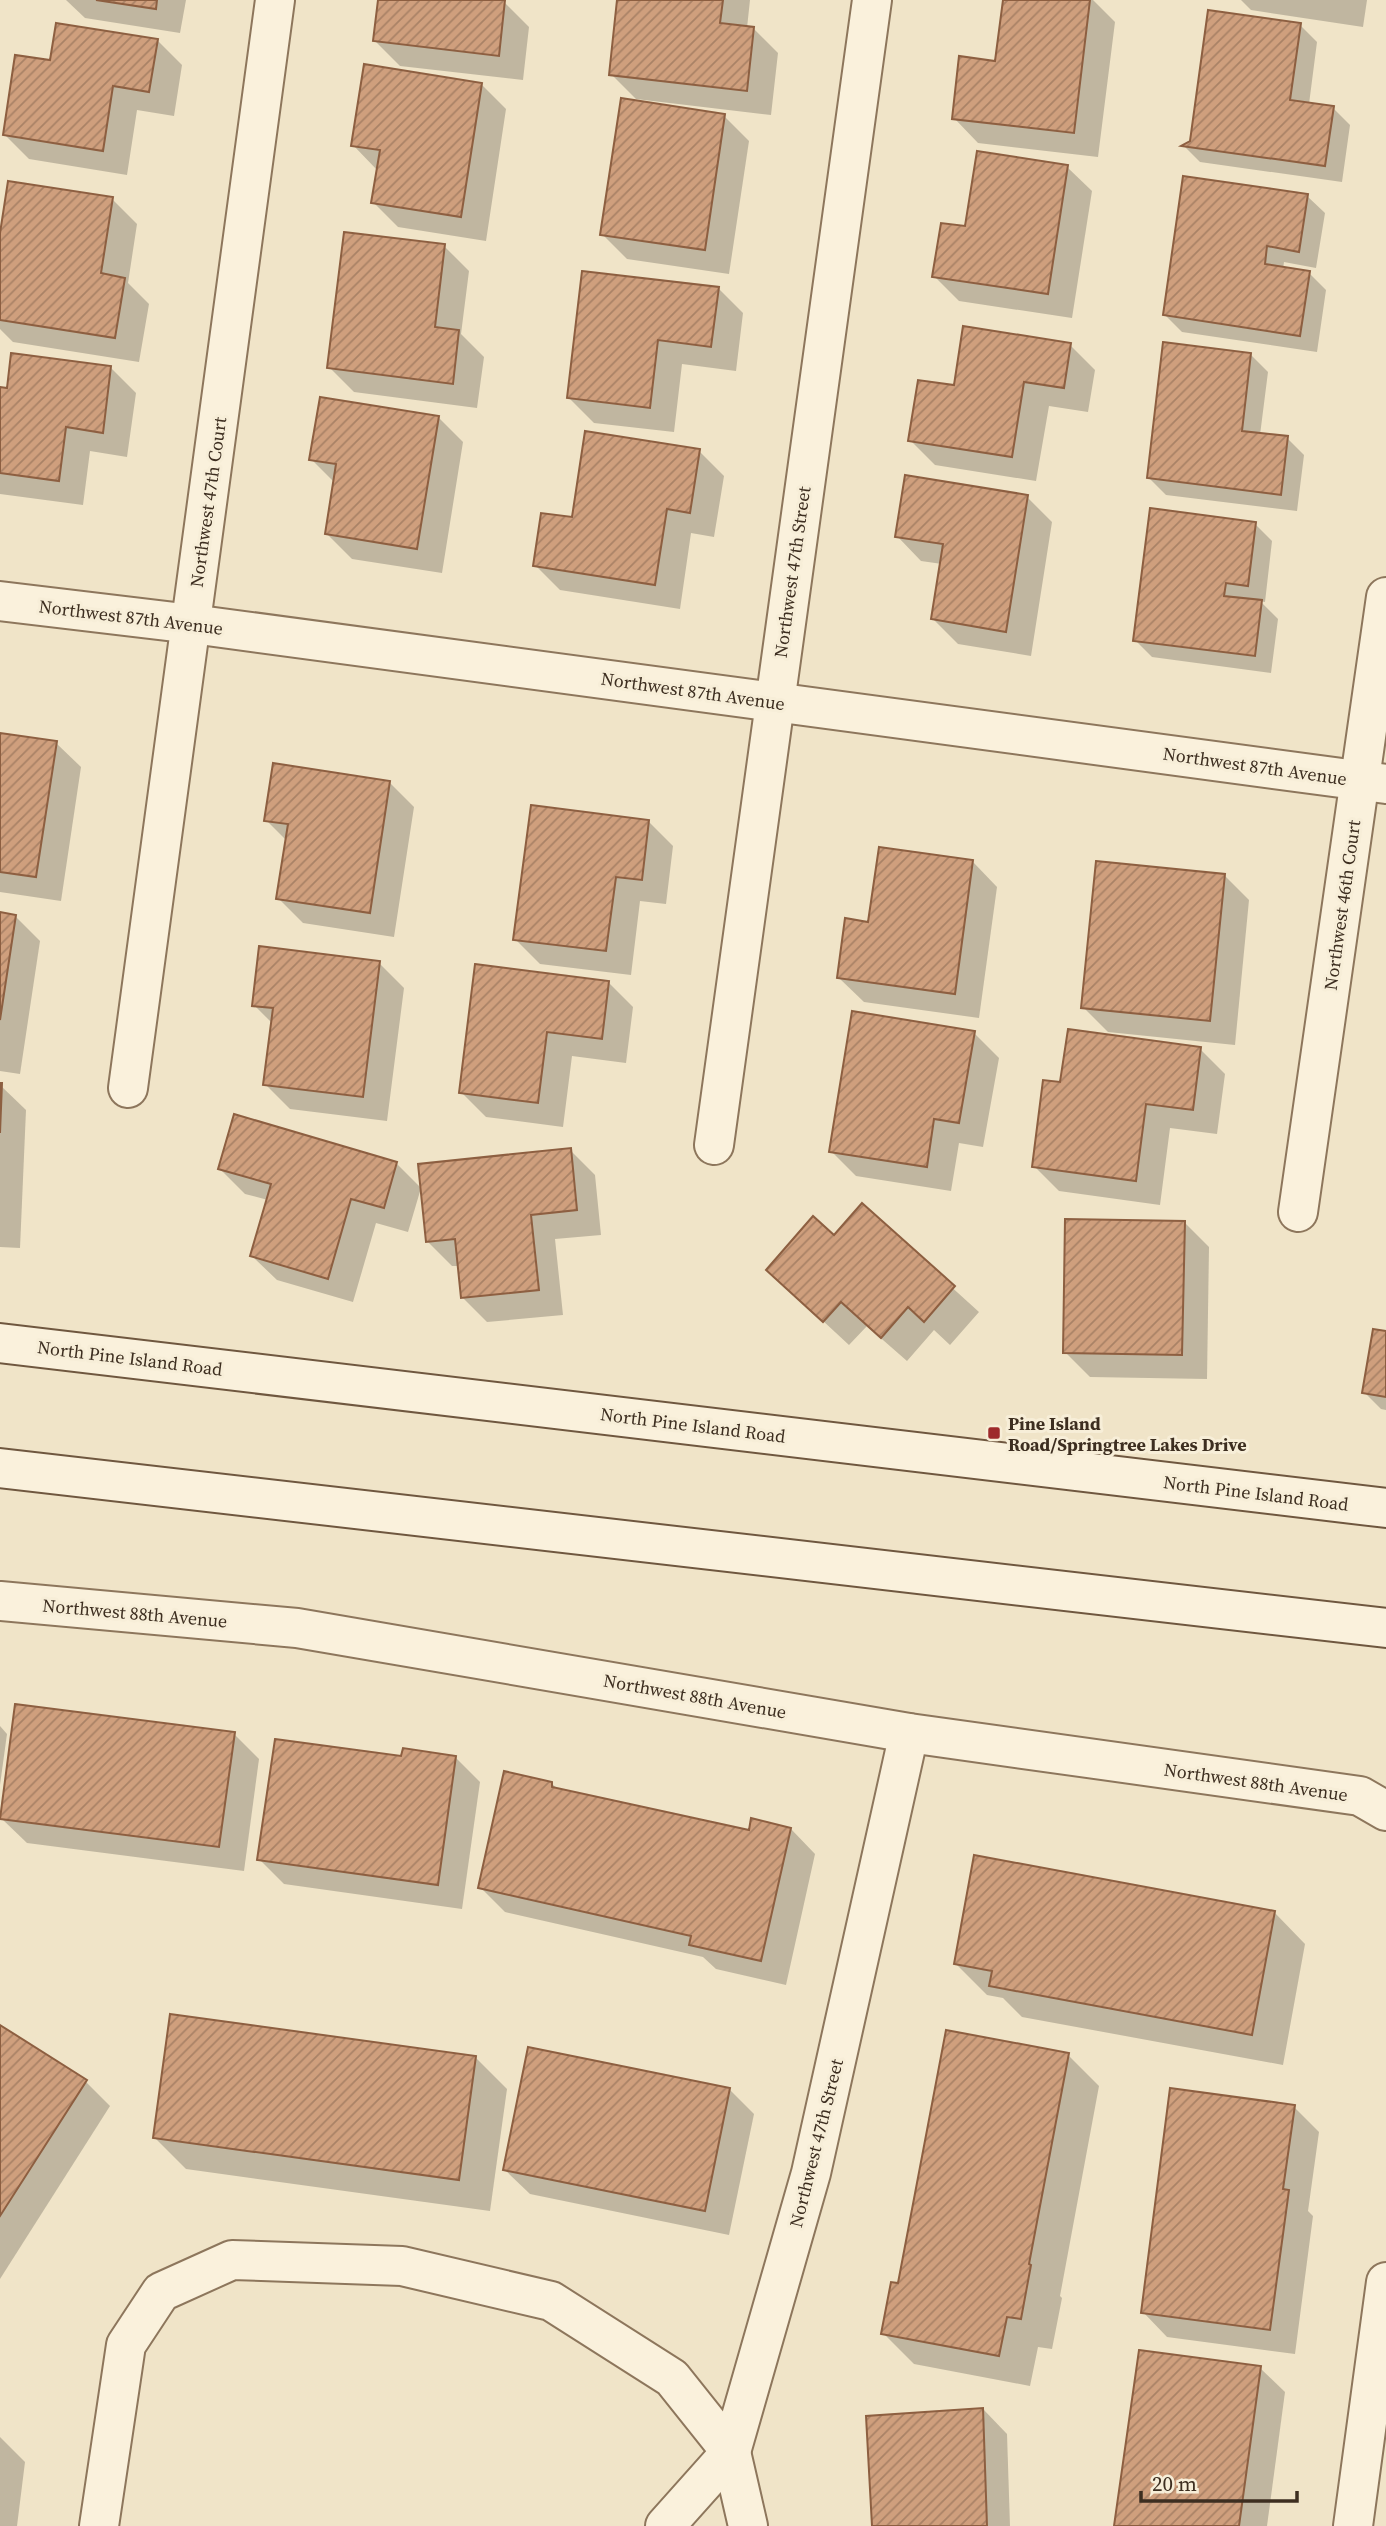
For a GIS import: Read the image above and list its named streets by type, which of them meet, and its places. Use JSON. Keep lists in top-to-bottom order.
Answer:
{
  "streets": {
    "street": [
      "Northwest 47th Court",
      "Northwest 47th Street",
      "Northwest 87th Avenue",
      "Northwest 46th Court",
      "North Pine Island Road",
      "Northwest 88th Avenue"
    ]
  },
  "crossings": [
    ["Northwest 47th Court", "Northwest 87th Avenue"],
    ["Northwest 47th Street", "Northwest 87th Avenue"],
    ["Northwest 47th Street", "Northwest 88th Avenue"],
    ["Northwest 87th Avenue", "Northwest 46th Court"]
  ],
  "places": {
    "transit": ["Pine Island Road/Springtree Lakes Drive"]
  },
  "scale_bar": "20 m"
}
